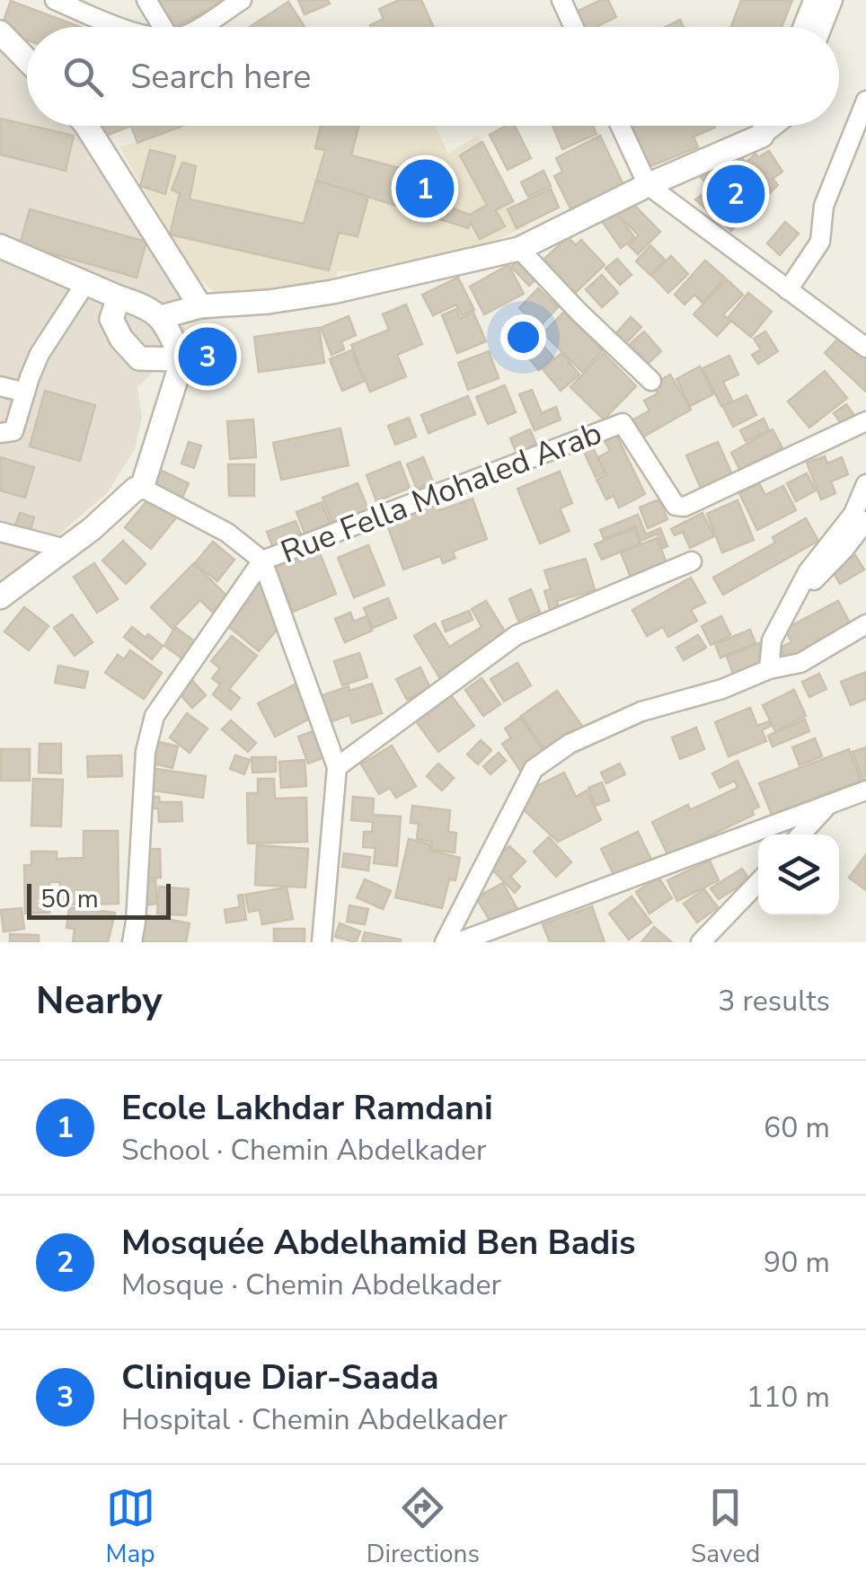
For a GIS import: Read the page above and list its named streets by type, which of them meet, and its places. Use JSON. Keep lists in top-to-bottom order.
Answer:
{
  "streets": {
    "street": ["Rue Fella Mohaled Arab"]
  },
  "scale_bar": "50 m",
  "page": {
    "search": "Search here",
    "pins": ["1", "2", "3"],
    "scale": "50 m",
    "heading": ["Nearby", "3 results"],
    "list": [
      {
        "mark": "1",
        "name": "Ecole Lakhdar Ramdani",
        "note": "School · Chemin Abdelkader",
        "value": "60 m"
      },
      {
        "mark": "2",
        "name": "Mosquée Abdelhamid Ben Badis",
        "note": "Mosque · Chemin Abdelkader",
        "value": "90 m"
      },
      {
        "mark": "3",
        "name": "Clinique Diar-Saada",
        "note": "Hospital · Chemin Abdelkader",
        "value": "110 m"
      }
    ],
    "nav": ["Map", "Directions", "Saved"]
  }
}
